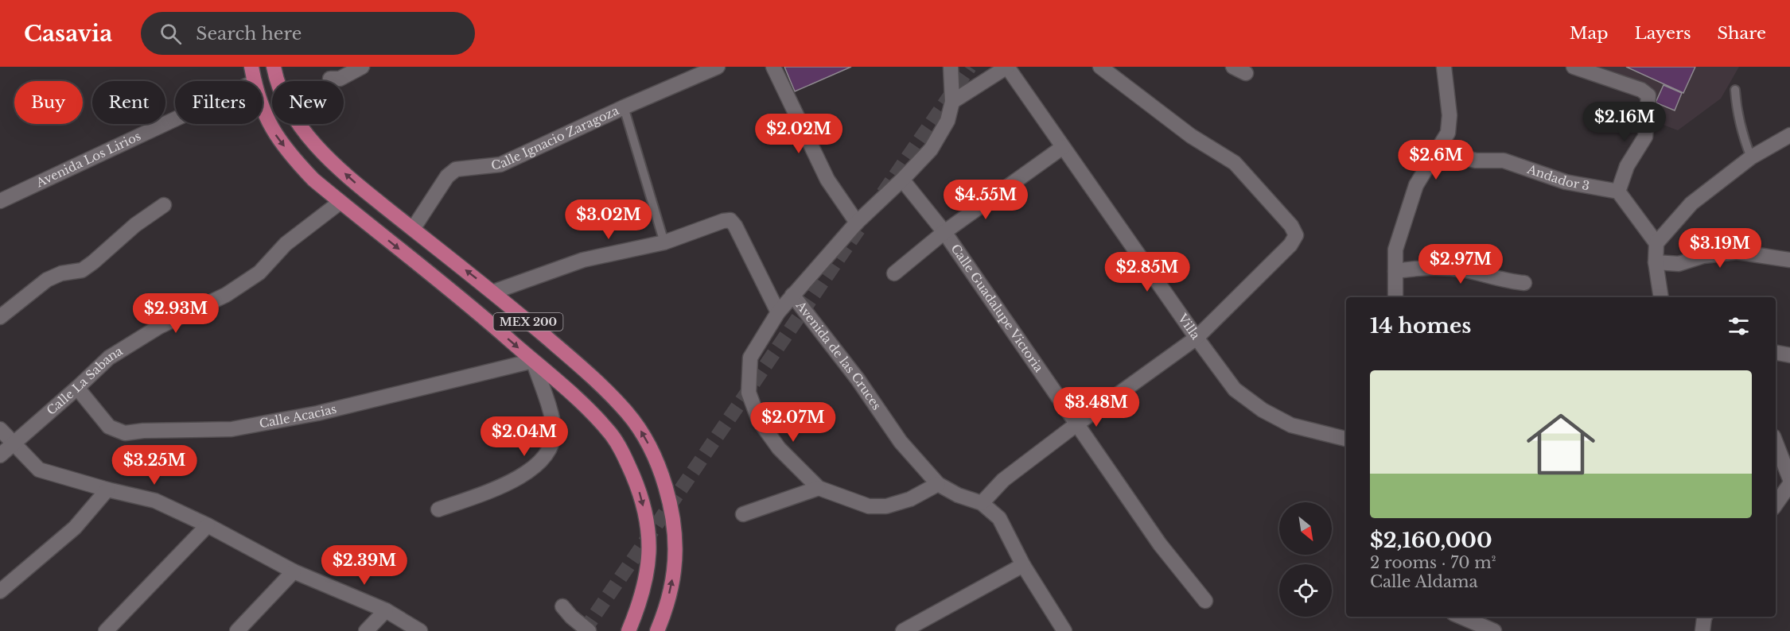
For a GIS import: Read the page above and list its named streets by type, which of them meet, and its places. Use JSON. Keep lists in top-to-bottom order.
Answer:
{
  "streets": {
    "main road": ["MEX 200"],
    "street": [
      "Calle Ignacio Zaragoza",
      "Avenida Los Lirios",
      "Andador 3",
      "Calle Guadalupe Victoria",
      "Villa",
      "Avenida de las Cruces",
      "Calle La Sabana",
      "Calle Acacias"
    ]
  },
  "crossings": [
    ["Calle Ignacio Zaragoza", "MEX 200"],
    ["Calle Guadalupe Victoria", "Avenida de las Cruces"],
    ["MEX 200", "Calle La Sabana"],
    ["MEX 200", "Calle Acacias"],
    ["Calle La Sabana", "Calle Acacias"]
  ],
  "north": "bottom right",
  "page": {
    "header": "Casavia",
    "search": "Search here",
    "nav": ["Map", "Layers", "Share"],
    "chip": [
      "Buy",
      "Rent",
      "Filters",
      "New"
    ],
    "price": [
      "$2.16M",
      "$2.02M",
      "$2.6M",
      "$4.55M",
      "$3.02M",
      "$3.19M",
      "$2.97M",
      "$2.85M",
      "$2.93M",
      "$3.48M",
      "$2.07M",
      "$2.04M",
      "$3.25M",
      "$2.39M"
    ],
    "heading": "14 homes",
    "list": [
      {
        "name": "$2,160,000",
        "note": "2 rooms · 70 m² · Calle Aldama"
      }
    ]
  }
}
